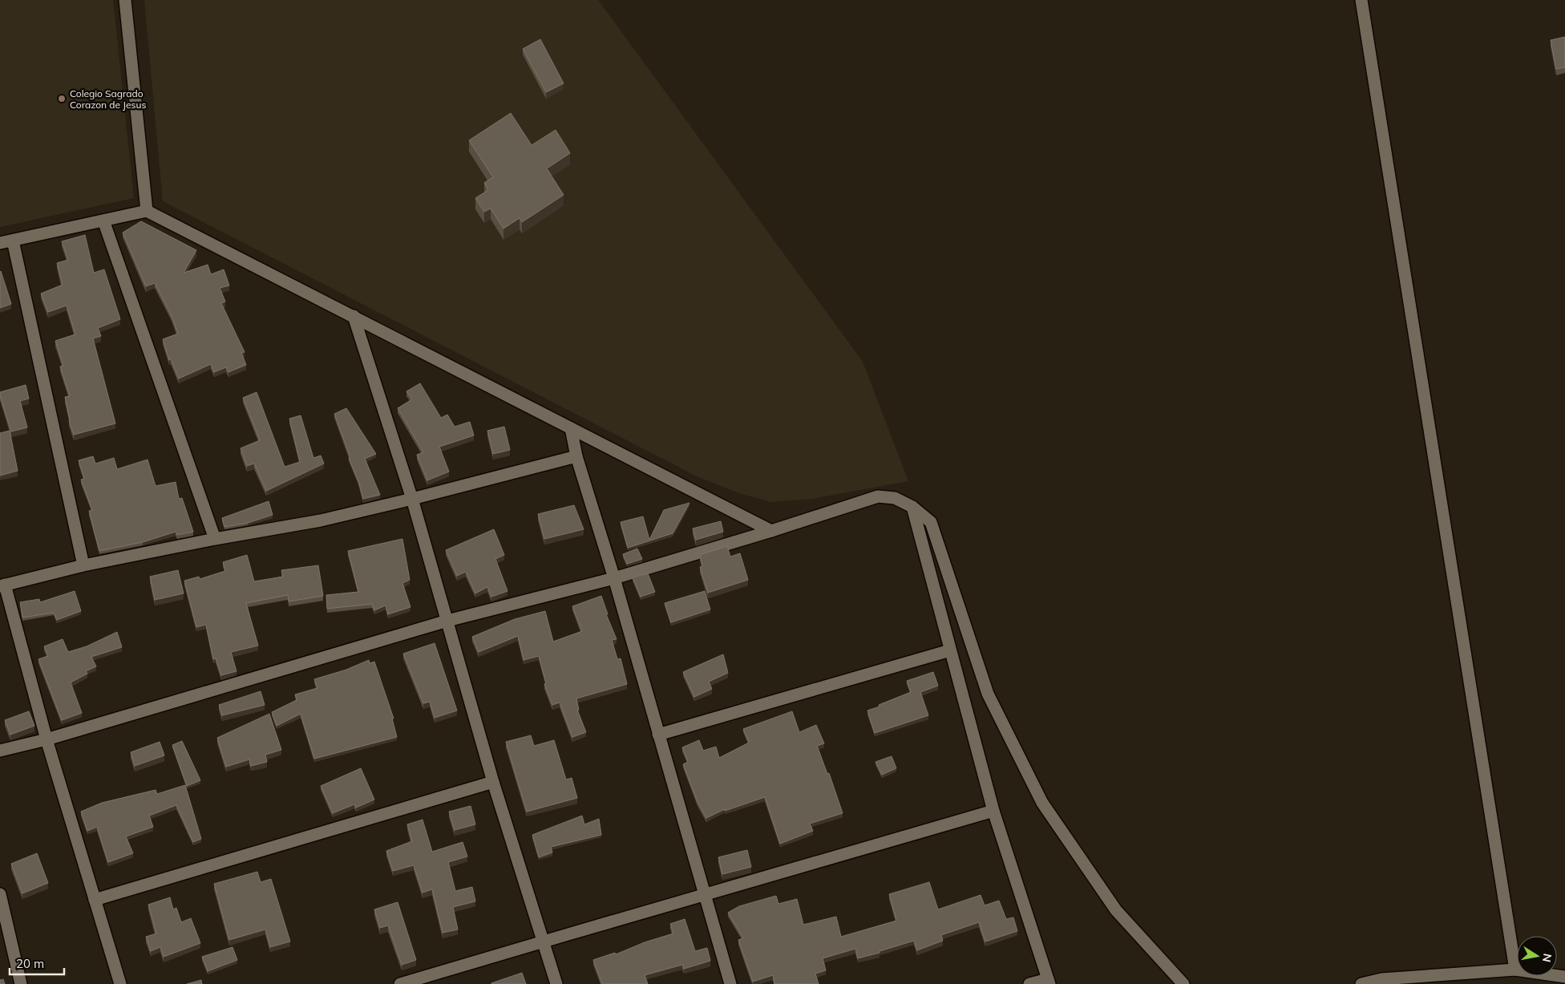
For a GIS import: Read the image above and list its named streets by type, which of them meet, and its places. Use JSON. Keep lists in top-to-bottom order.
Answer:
{
  "places": ["Colegio Sagrado Corazon de Jesus"],
  "scale_bar": "20 m",
  "north": "right"
}
